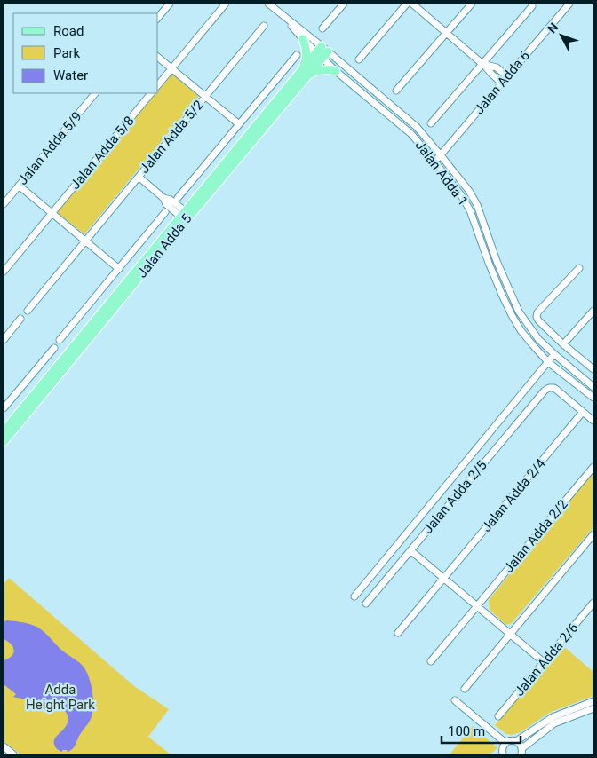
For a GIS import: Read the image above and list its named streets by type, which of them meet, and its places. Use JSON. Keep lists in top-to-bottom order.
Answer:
{
  "streets": {
    "main road": ["Jalan Adda 5"],
    "street": [
      "Jalan Adda 6",
      "Jalan Adda 5/2",
      "Jalan Adda 5/9",
      "Jalan Adda 5/8",
      "Jalan Adda 1",
      "Jalan Adda 2/4",
      "Jalan Adda 2/5",
      "Jalan Adda 2/2",
      "Jalan Adda 2/6"
    ]
  },
  "crossings": [
    ["Jalan Adda 6", "Jalan Adda 1"],
    ["Jalan Adda 1", "Jalan Adda 5"],
    ["Jalan Adda 2/4", "Jalan Adda 2/5"]
  ],
  "parks": ["Adda Height Park"],
  "legend": ["Road", "Park", "Water"],
  "scale_bar": "100 m",
  "north": "top left"
}
